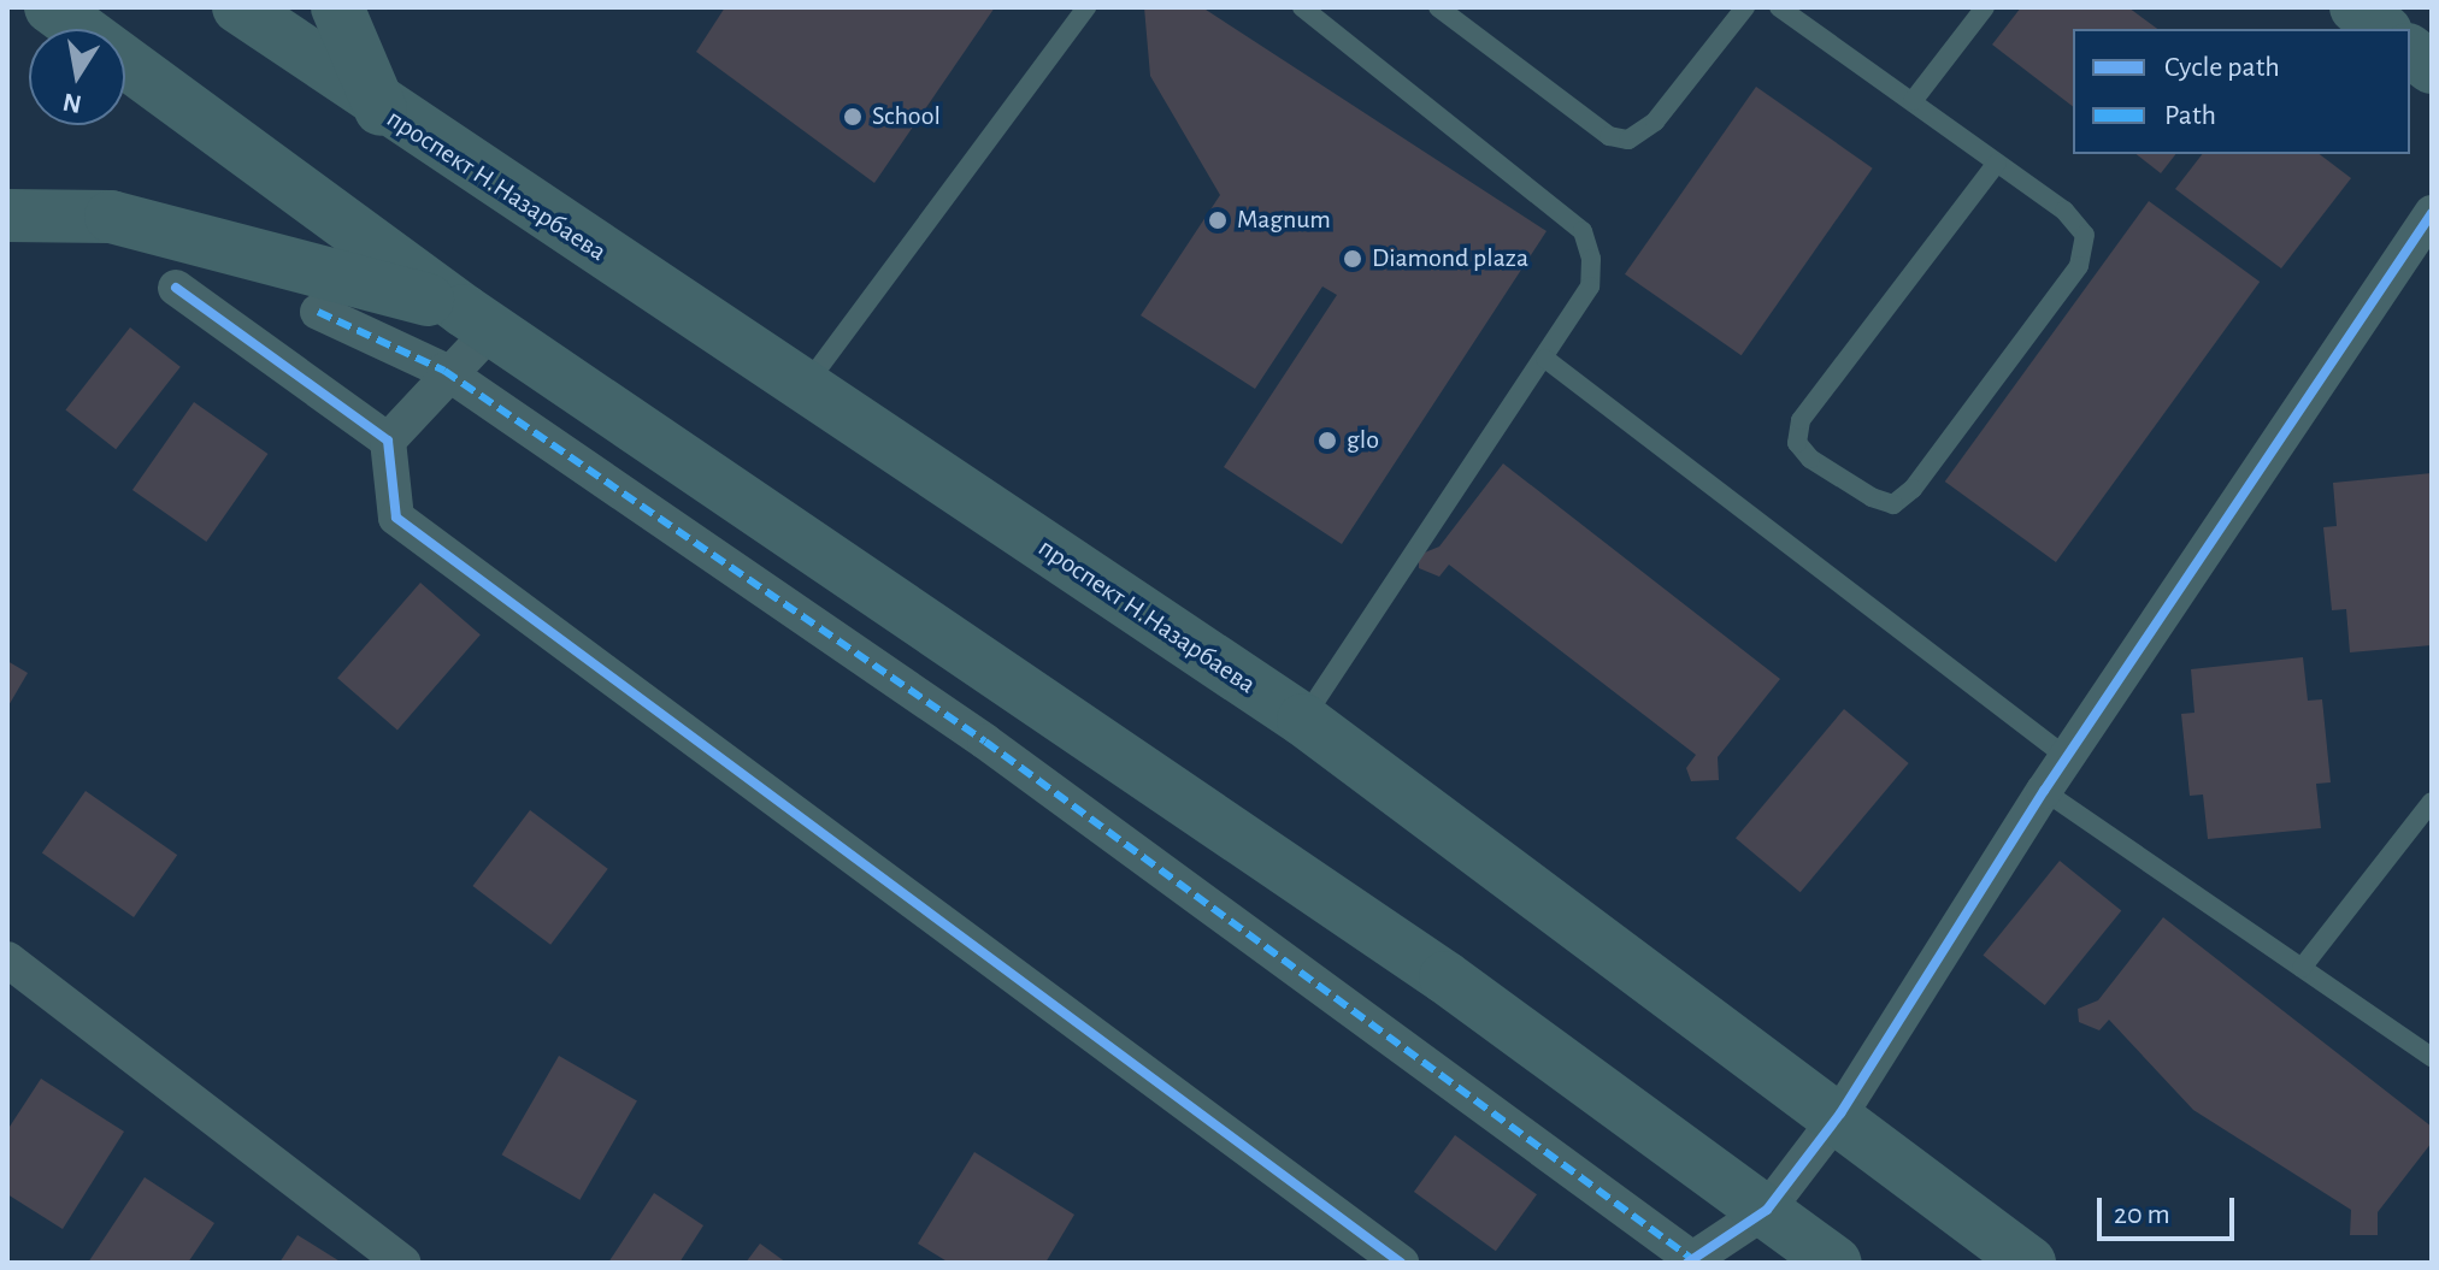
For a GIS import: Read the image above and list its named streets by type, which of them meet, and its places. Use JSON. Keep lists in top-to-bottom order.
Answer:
{
  "streets": {
    "main road": ["проспект Н.Назарбаева"]
  },
  "places": [
    "School",
    "Magnum",
    "Diamond plaza",
    "glo"
  ],
  "legend": ["Cycle path", "Path"],
  "scale_bar": "20 m",
  "north": "bottom"
}
